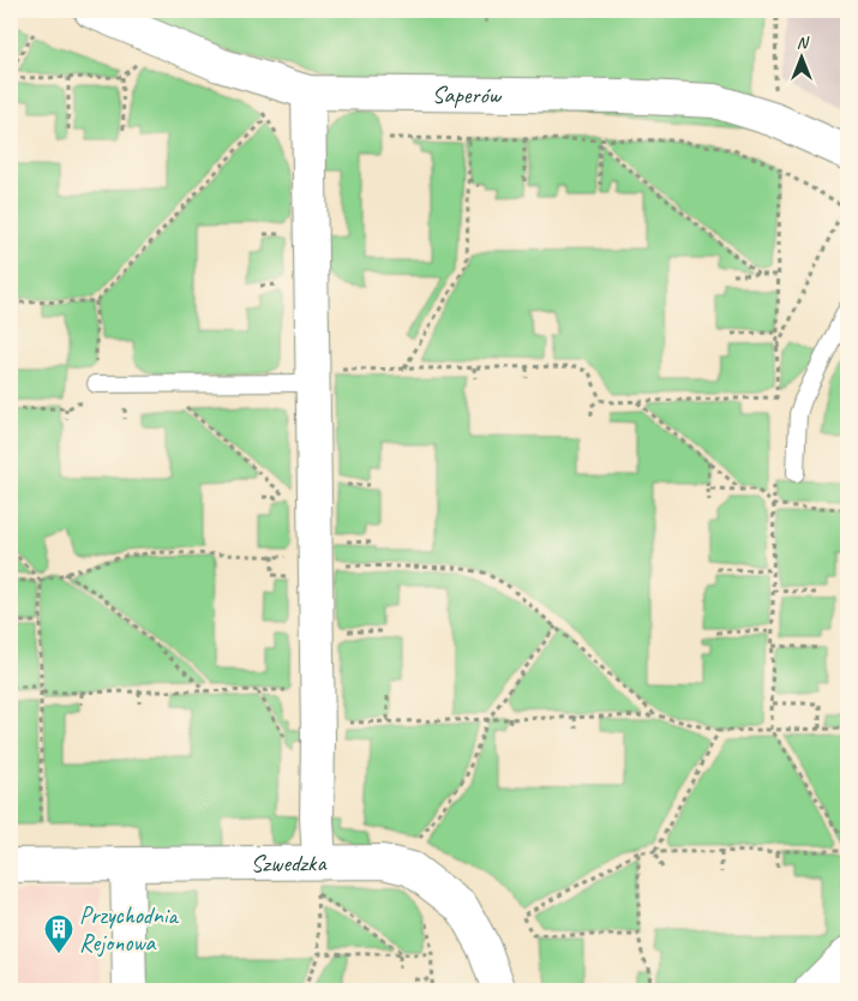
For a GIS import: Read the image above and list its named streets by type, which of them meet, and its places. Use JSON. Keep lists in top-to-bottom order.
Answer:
{
  "streets": {
    "street": ["Saperów", "Szwedzka"]
  },
  "places": {
    "building": ["Przychodnia Rejonowa"]
  },
  "north": "top"
}
